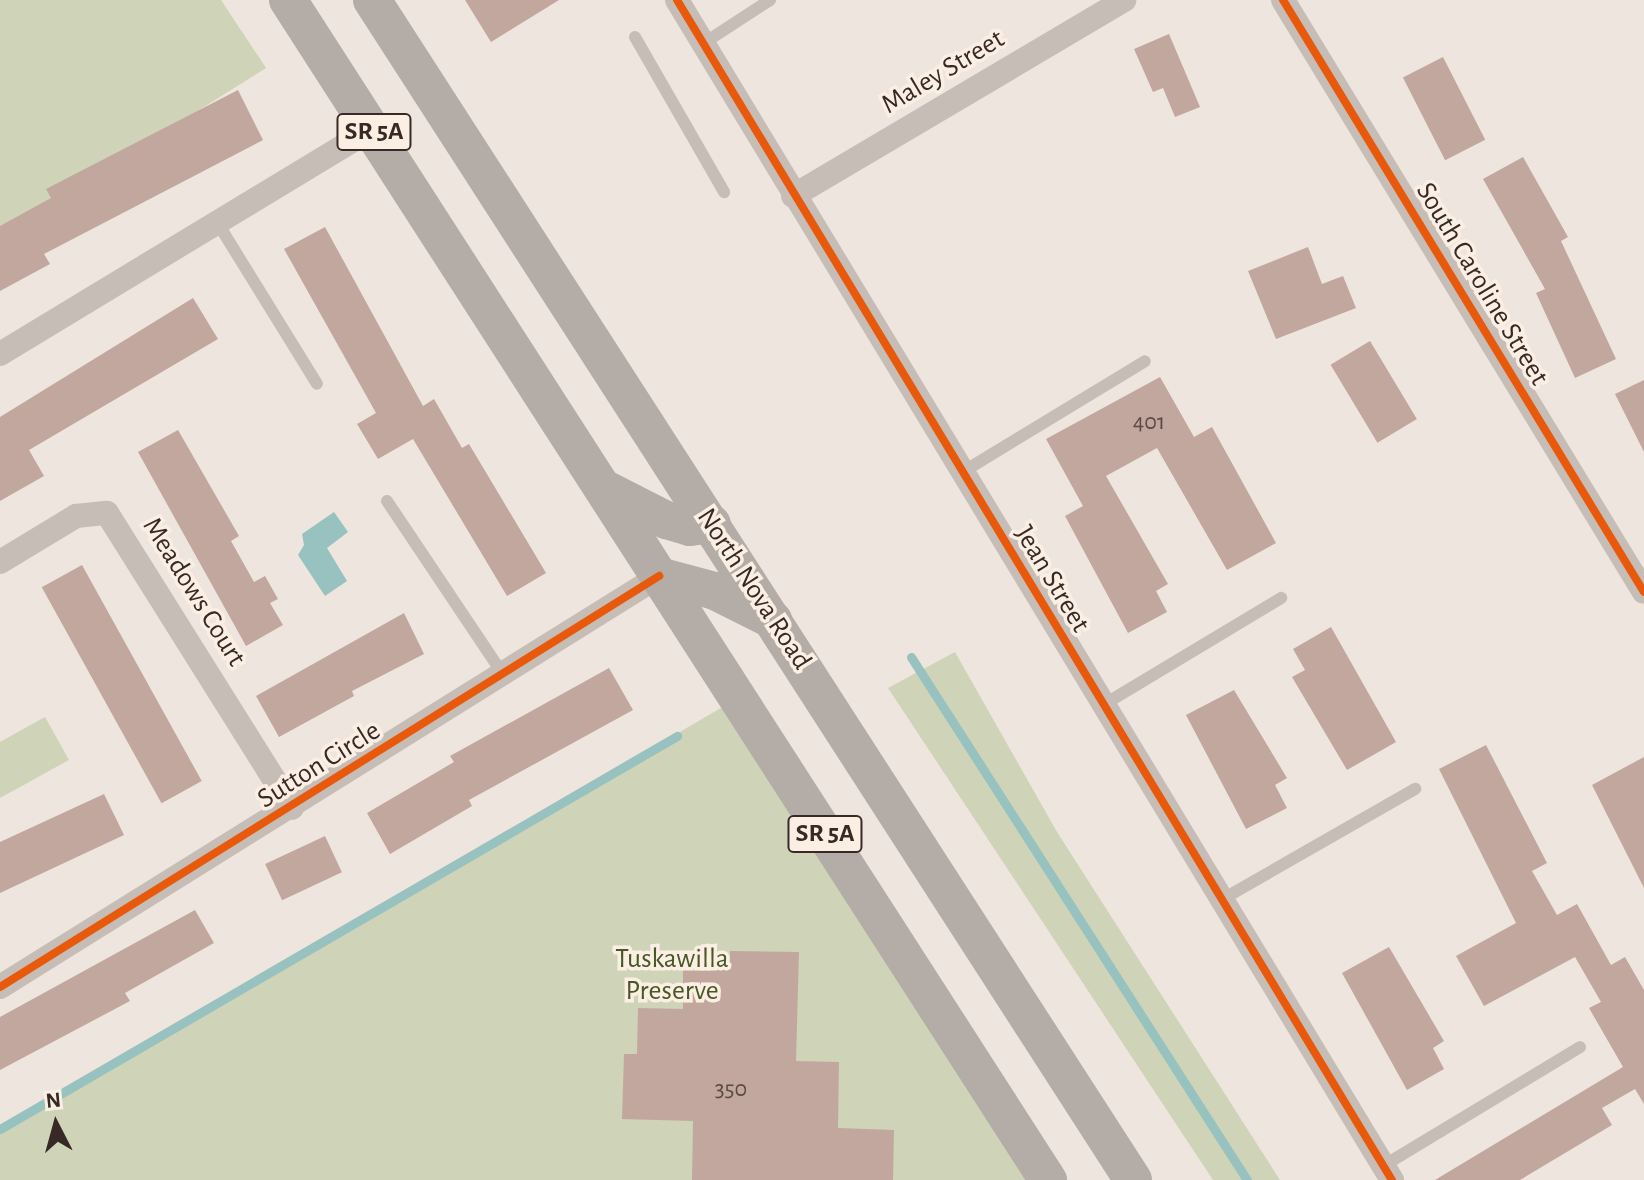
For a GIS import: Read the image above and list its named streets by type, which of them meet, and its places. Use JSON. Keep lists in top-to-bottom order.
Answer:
{
  "streets": {
    "main road": ["SR 5A", "North Nova Road"],
    "street": [
      "Maley Street",
      "South Caroline Street",
      "Jean Street",
      "Meadows Court",
      "Sutton Circle"
    ]
  },
  "crossings": [
    ["Maley Street", "Jean Street"],
    ["SR 5A", "Sutton Circle"],
    ["Meadows Court", "Sutton Circle"]
  ],
  "parks": ["Tuskawilla Preserve"],
  "house_numbers": ["401", "350"],
  "north": "top"
}
